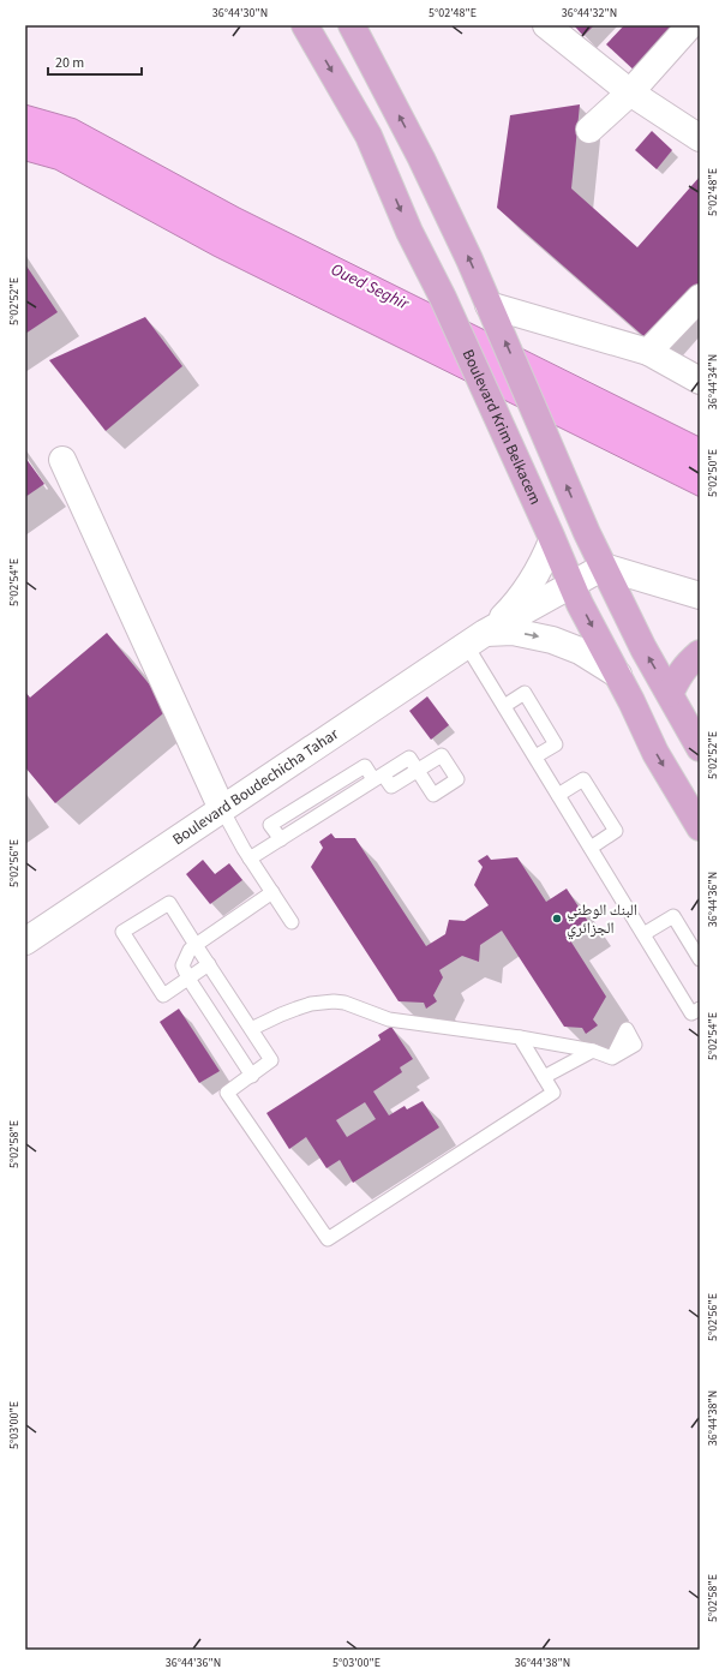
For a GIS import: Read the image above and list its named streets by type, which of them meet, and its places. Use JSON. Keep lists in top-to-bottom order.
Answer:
{
  "streets": {
    "main road": ["Boulevard Krim Belkacem"],
    "street": ["Boulevard Boudechicha Tahar"]
  },
  "crossings": [
    ["Boulevard Krim Belkacem", "Boulevard Boudechicha Tahar"]
  ],
  "water": ["Oued Seghir"],
  "places": ["البنك الوطني الجزائري"],
  "scale_bar": "20 m",
  "coordinates": [
    "36°44'30\"N",
    "5°02'48\"E",
    "36°44'32\"N",
    "5°02'52\"E",
    "36°44'34\"N",
    "5°02'50\"E",
    "5°02'54\"E",
    "5°02'56\"E",
    "36°44'36\"N",
    "5°02'58\"E",
    "36°44'38\"N",
    "5°03'00\"E"
  ]
}
